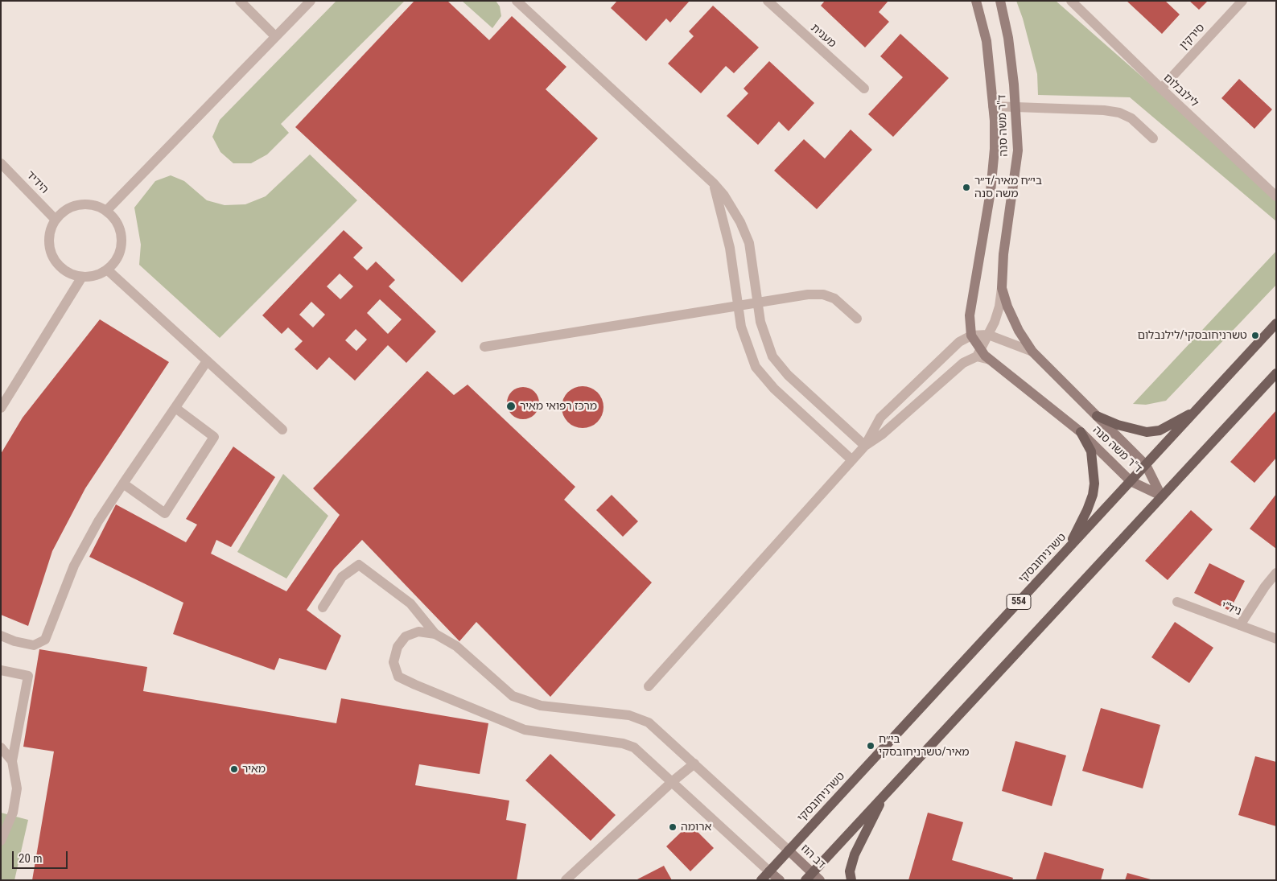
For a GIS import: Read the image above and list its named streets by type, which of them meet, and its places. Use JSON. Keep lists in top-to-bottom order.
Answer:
{
  "streets": {
    "main road": ["טשרניחובסקי", "554"],
    "street": [
      "מענית",
      "סירקין",
      "לילנבלום",
      "ד\"ר משה סנה",
      "הידיד",
      "ניל\"י",
      "דב הוז"
    ]
  },
  "crossings": [
    ["סירקין", "לילנבלום"],
    ["ד\"ר משה סנה", "טשרניחובסקי"],
    ["טשרניחובסקי", "דב הוז"]
  ],
  "places": [
    "בי״ח מאיר/ד״ר משה סנה",
    "טשרניחובסקי/לילנבלום",
    "מרכז רפואי מאיר",
    "בי״ח מאיר/טשרניחובסקי",
    "מאיר",
    "ארומה"
  ],
  "scale_bar": "20 m"
}
